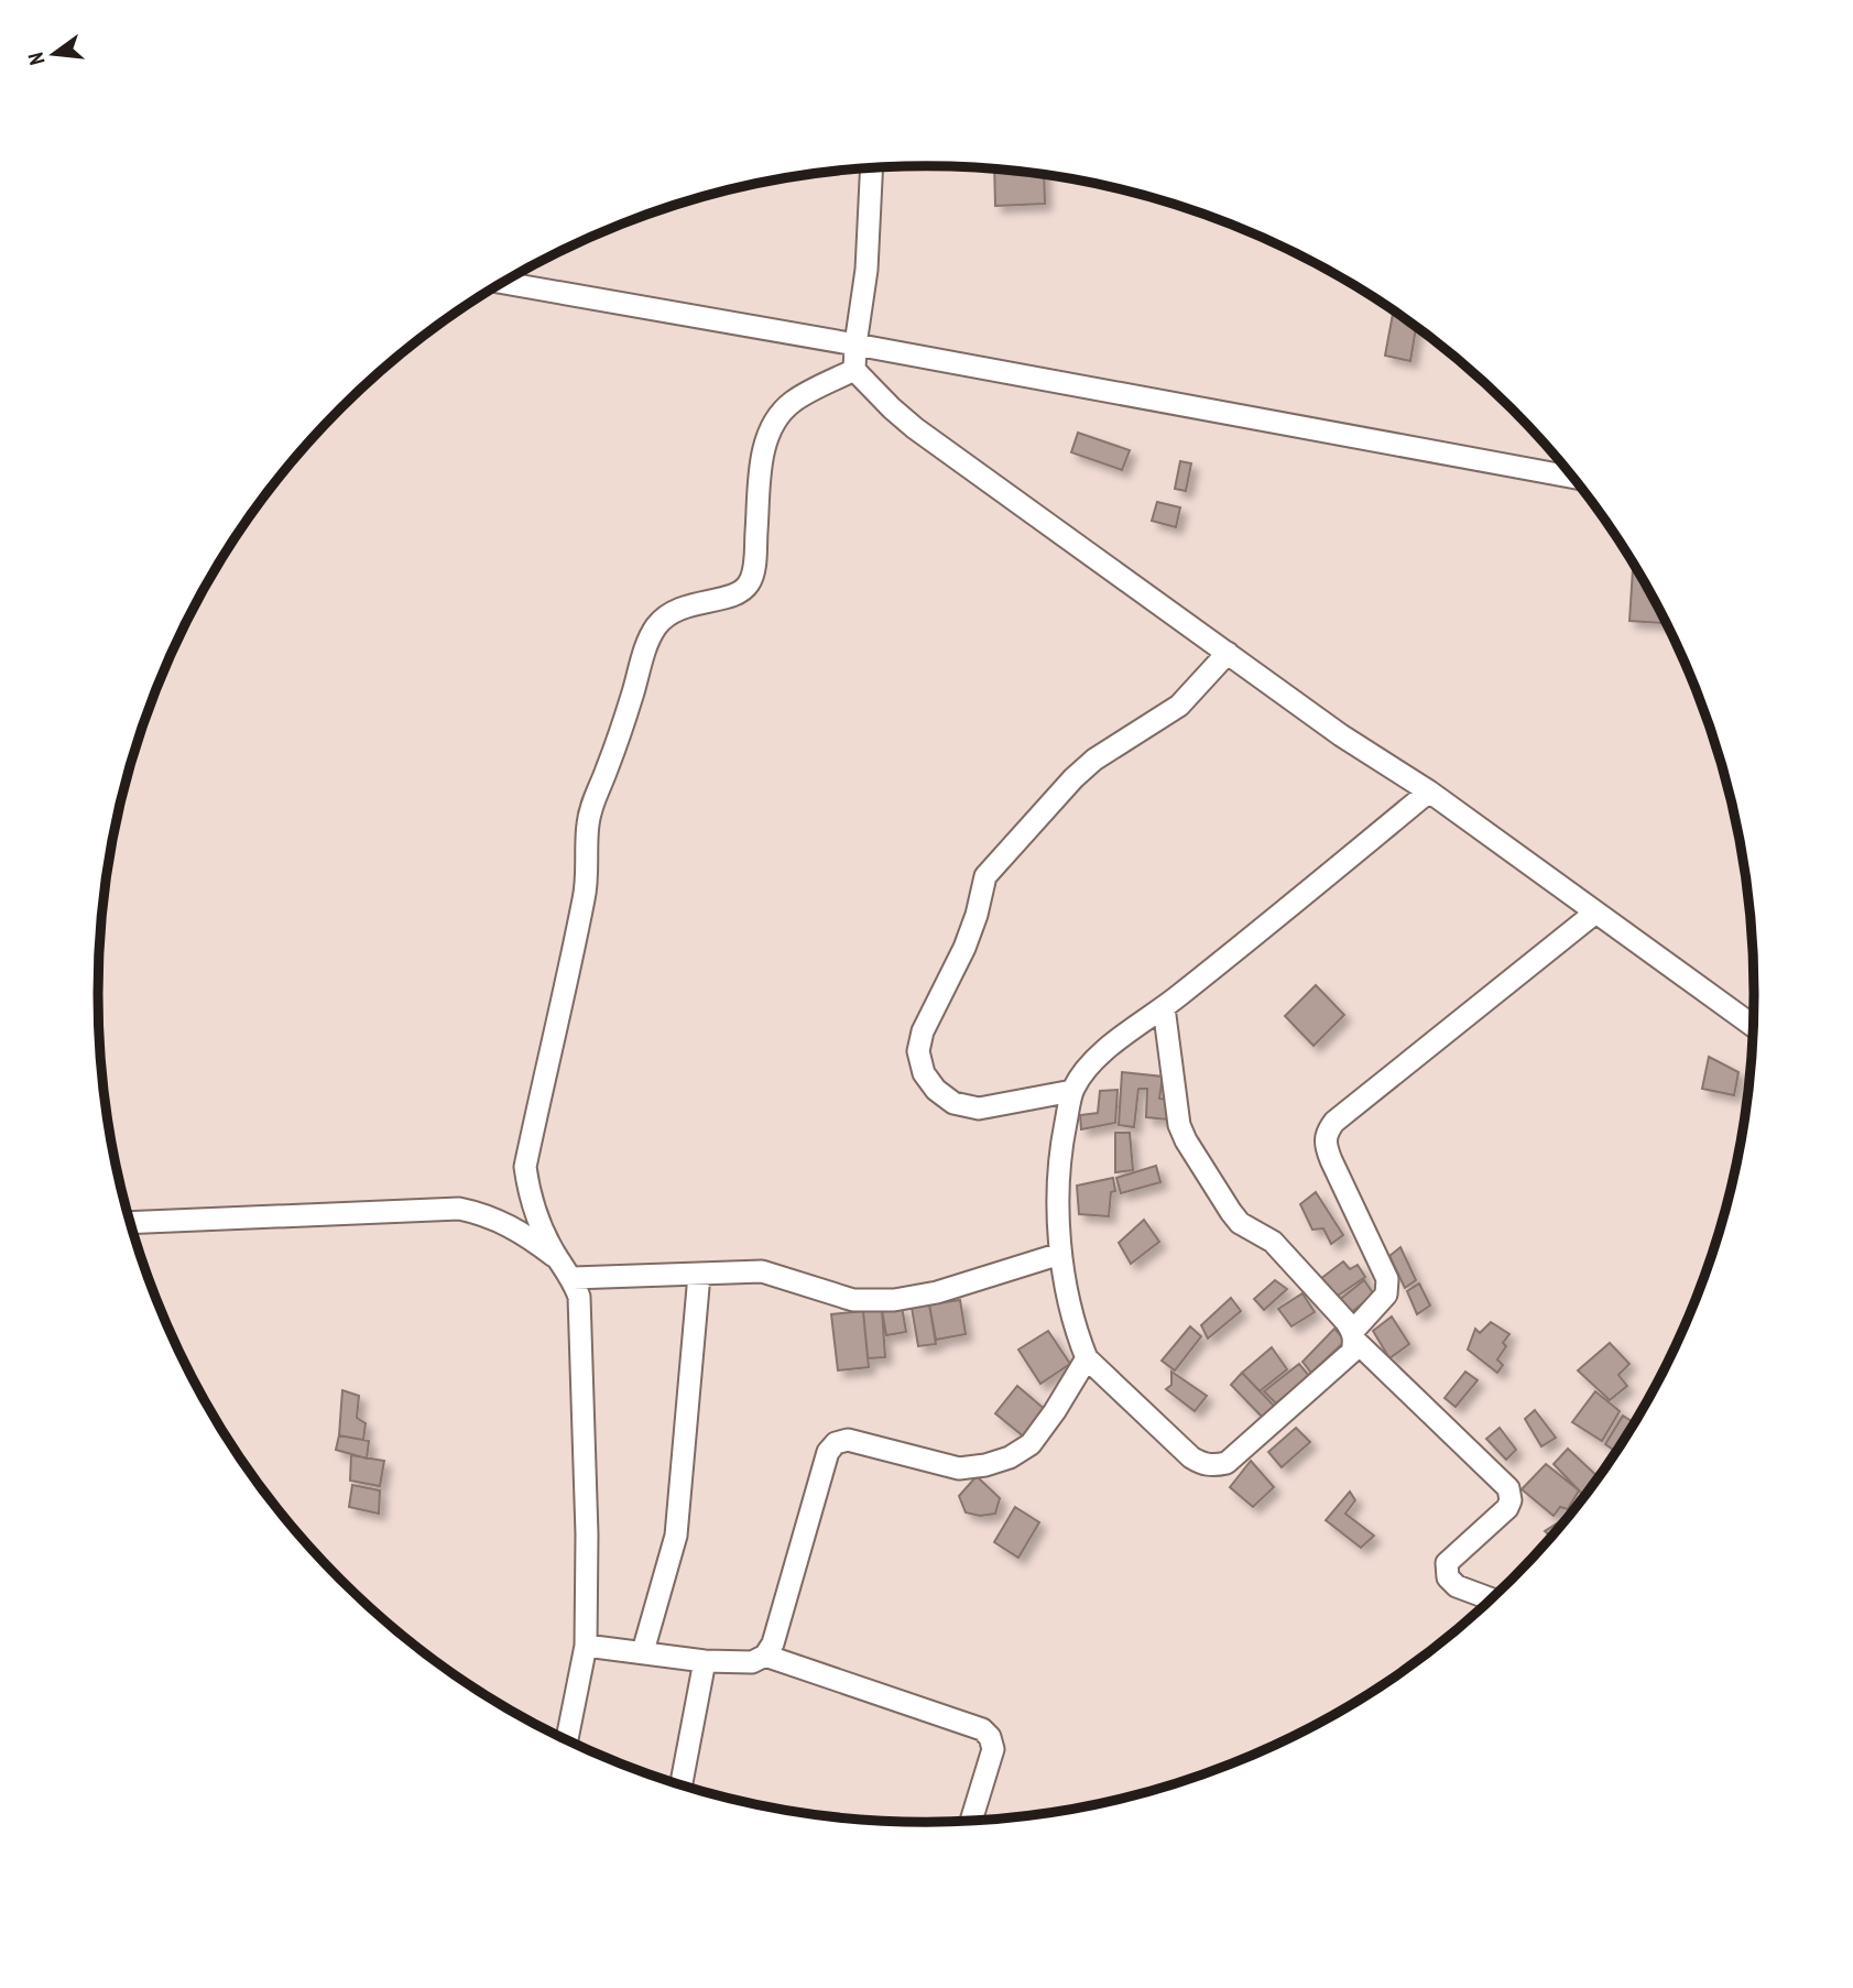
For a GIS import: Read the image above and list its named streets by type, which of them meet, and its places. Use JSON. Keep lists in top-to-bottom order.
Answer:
{
  "north": "left"
}
